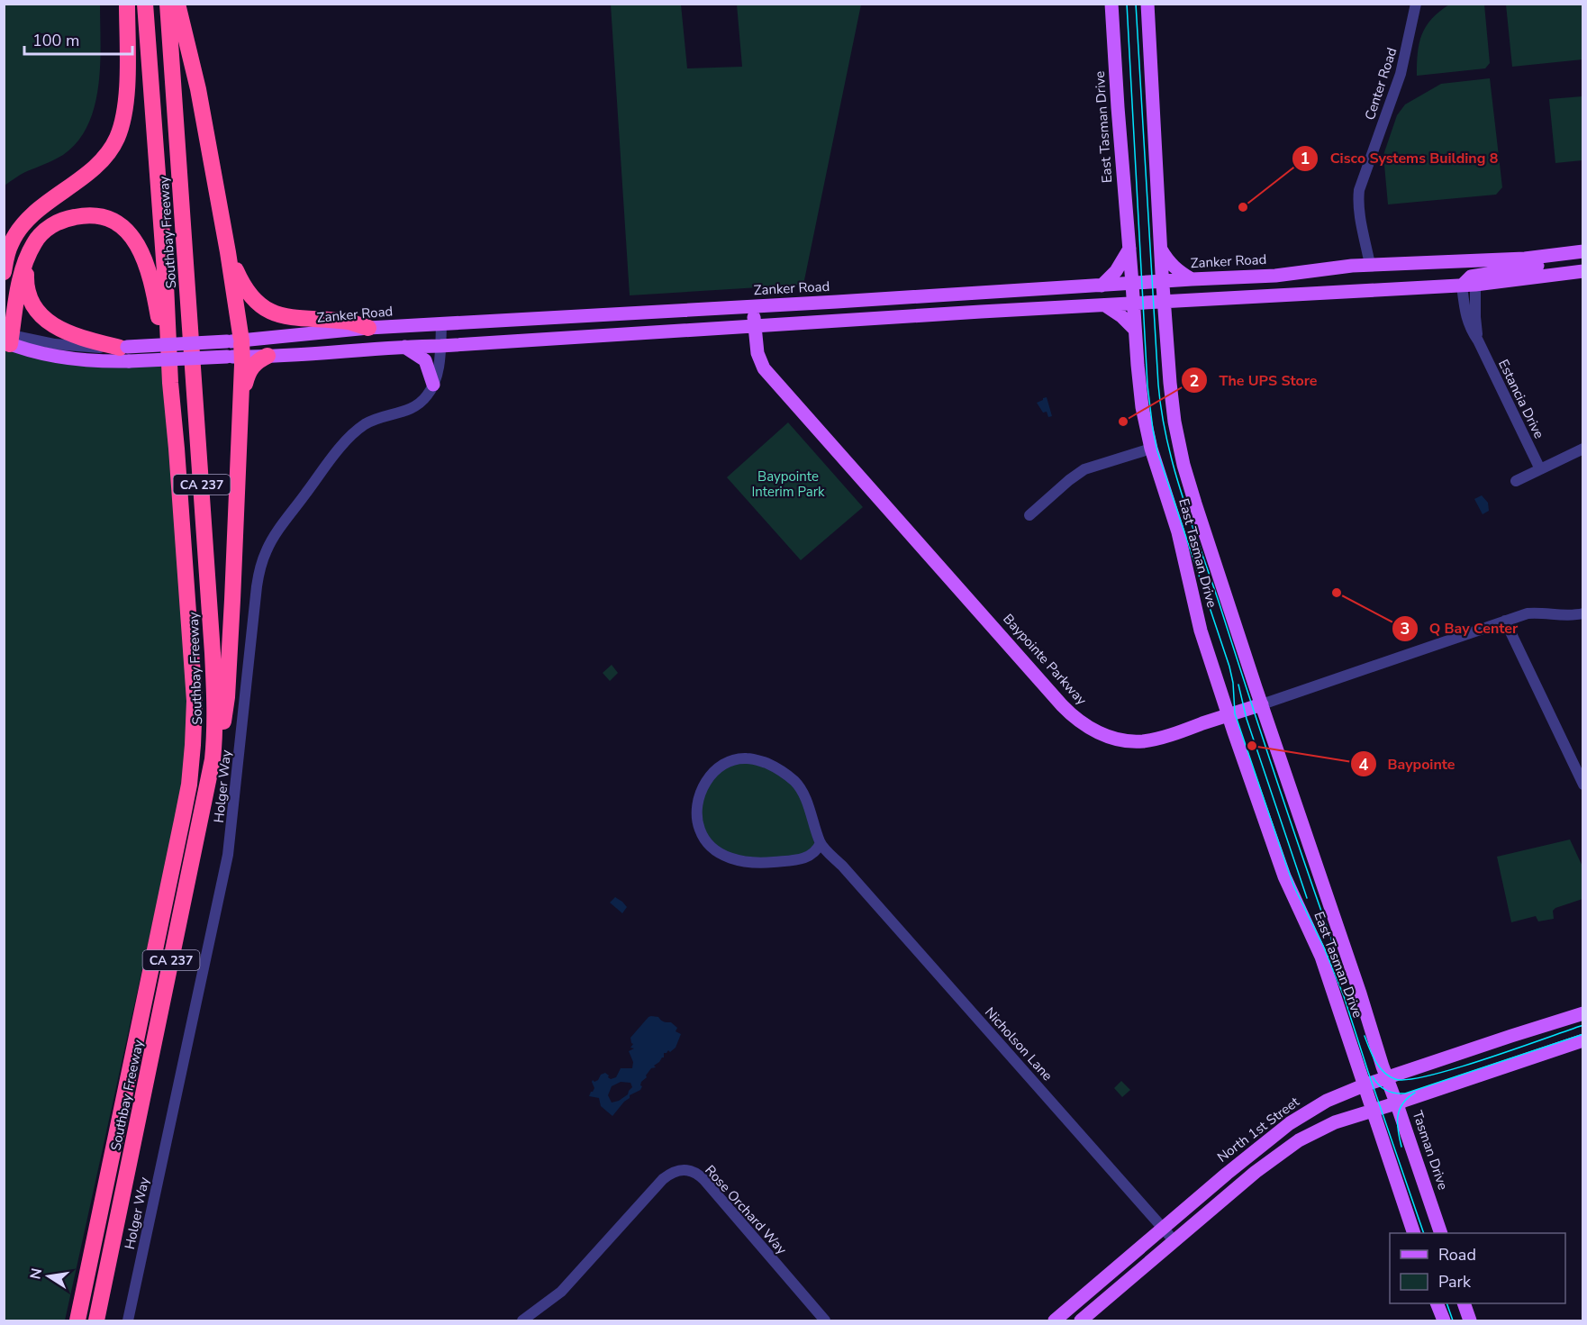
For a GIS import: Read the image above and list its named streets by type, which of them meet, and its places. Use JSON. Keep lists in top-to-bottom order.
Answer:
{
  "streets": {
    "highway": ["Southbay Freeway", "CA 237"],
    "main road": [
      "East Tasman Drive",
      "Zanker Road",
      "Baypointe Parkway",
      "North 1st Street",
      "Tasman Drive"
    ],
    "street": [
      "Center Road",
      "Estancia Drive",
      "Holger Way",
      "Nicholson Lane",
      "Rose Orchard Way"
    ]
  },
  "crossings": [
    ["Center Road", "Zanker Road"],
    ["East Tasman Drive", "Zanker Road"],
    ["East Tasman Drive", "Baypointe Parkway"],
    ["East Tasman Drive", "North 1st Street"],
    ["East Tasman Drive", "Tasman Drive"],
    ["Zanker Road", "Estancia Drive"],
    ["Zanker Road", "Baypointe Parkway"],
    ["Zanker Road", "Holger Way"],
    ["Nicholson Lane", "North 1st Street"],
    ["North 1st Street", "Tasman Drive"]
  ],
  "parks": ["Baypointe Interim Park"],
  "places": [
    "Cisco Systems Building 8",
    "The UPS Store",
    "Q Bay Center",
    "Baypointe"
  ],
  "legend": ["Road", "Park"],
  "scale_bar": "100 m",
  "north": "left"
}
